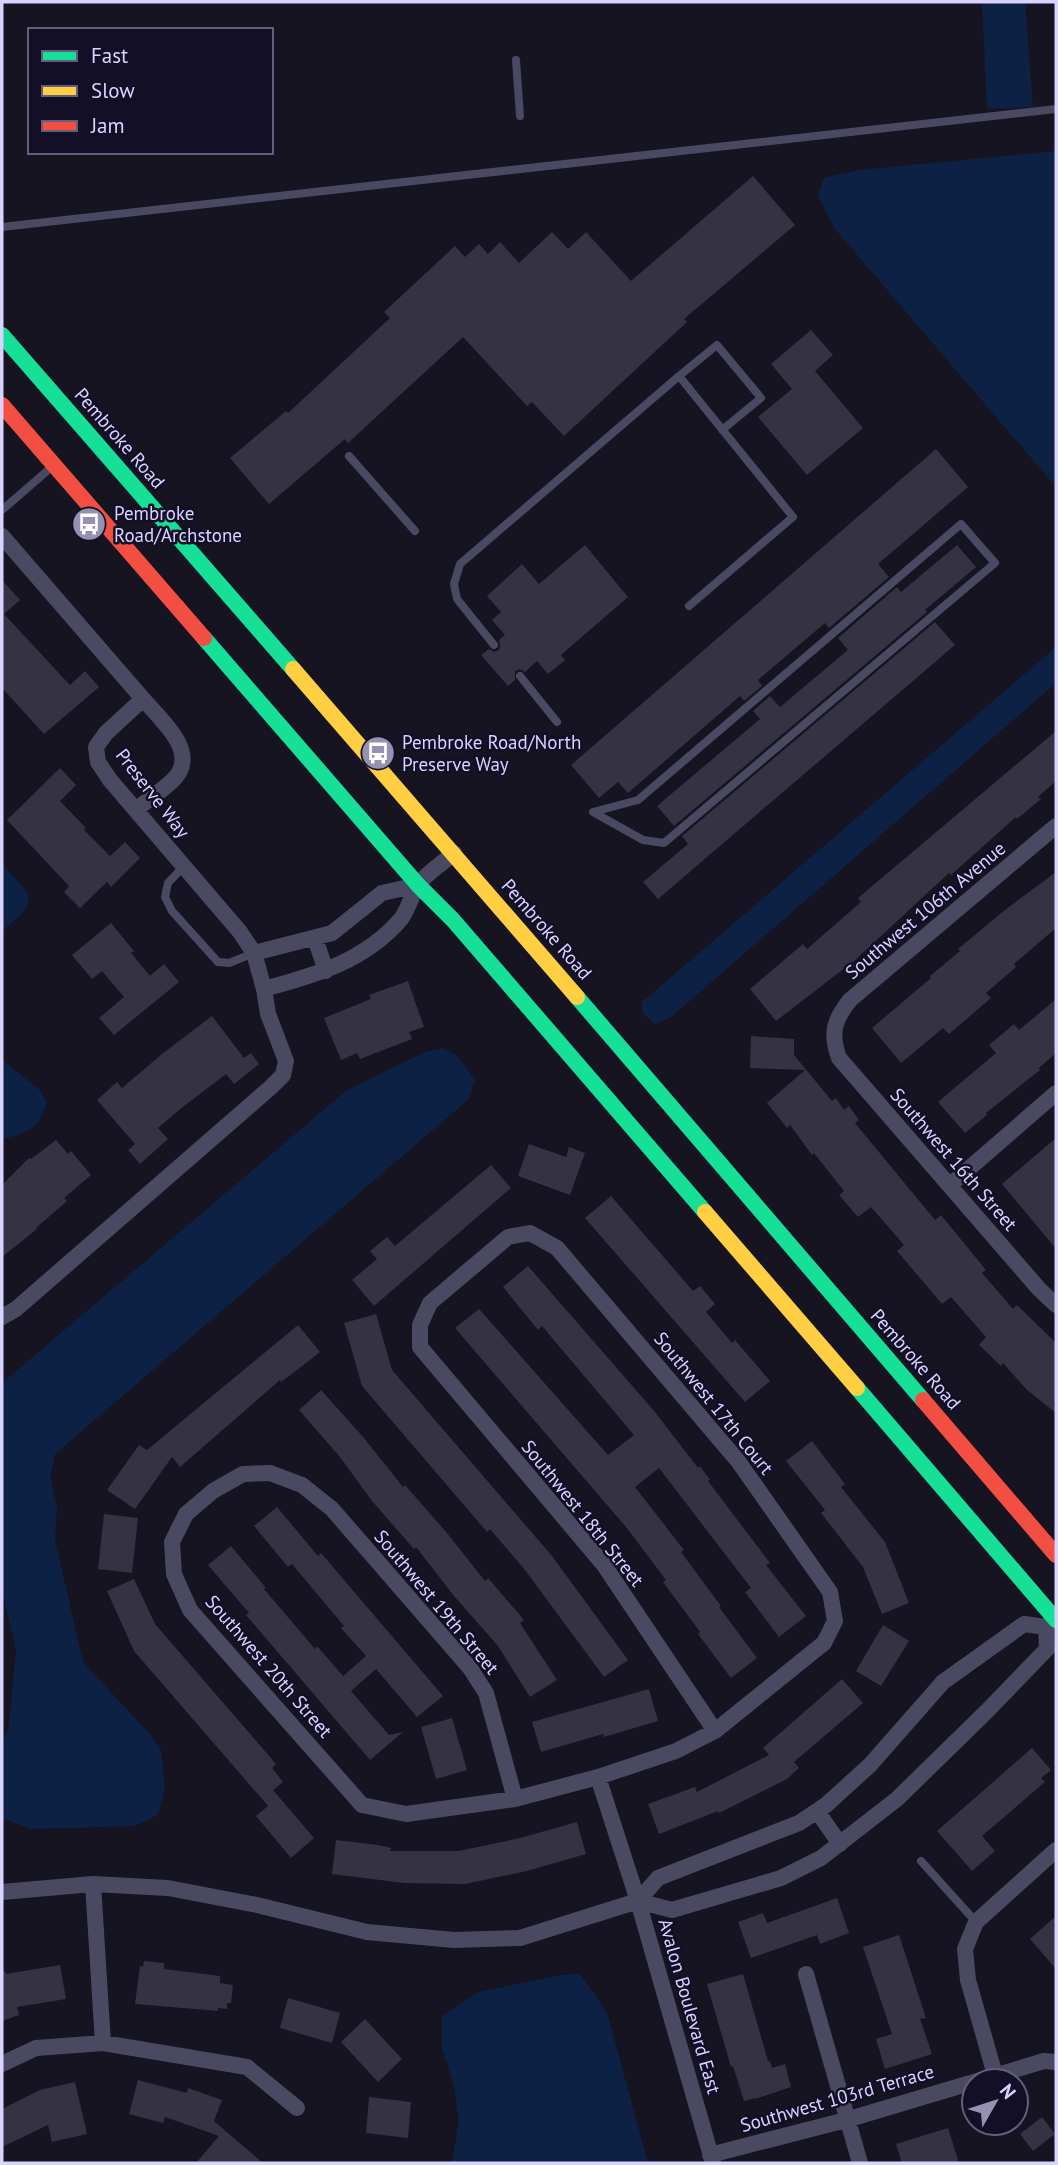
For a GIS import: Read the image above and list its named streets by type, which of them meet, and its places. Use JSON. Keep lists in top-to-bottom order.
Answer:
{
  "streets": {
    "main road": ["Pembroke Road"],
    "street": [
      "Preserve Way",
      "Southwest 106th Avenue",
      "Southwest 16th Street",
      "Southwest 17th Court",
      "Southwest 18th Street",
      "Southwest 19th Street",
      "Southwest 20th Street",
      "Avalon Boulevard East",
      "Southwest 103rd Terrace"
    ]
  },
  "crossings": [
    ["Southwest 106th Avenue", "Southwest 16th Street"],
    ["Southwest 17th Court", "Southwest 18th Street"],
    ["Southwest 19th Street", "Southwest 20th Street"],
    ["Avalon Boulevard East", "Southwest 103rd Terrace"]
  ],
  "places": {
    "bus stop": ["Pembroke Road/Archstone", "Pembroke Road/North Preserve Way"]
  },
  "legend": ["Fast", "Slow", "Jam"],
  "north": "top right"
}
